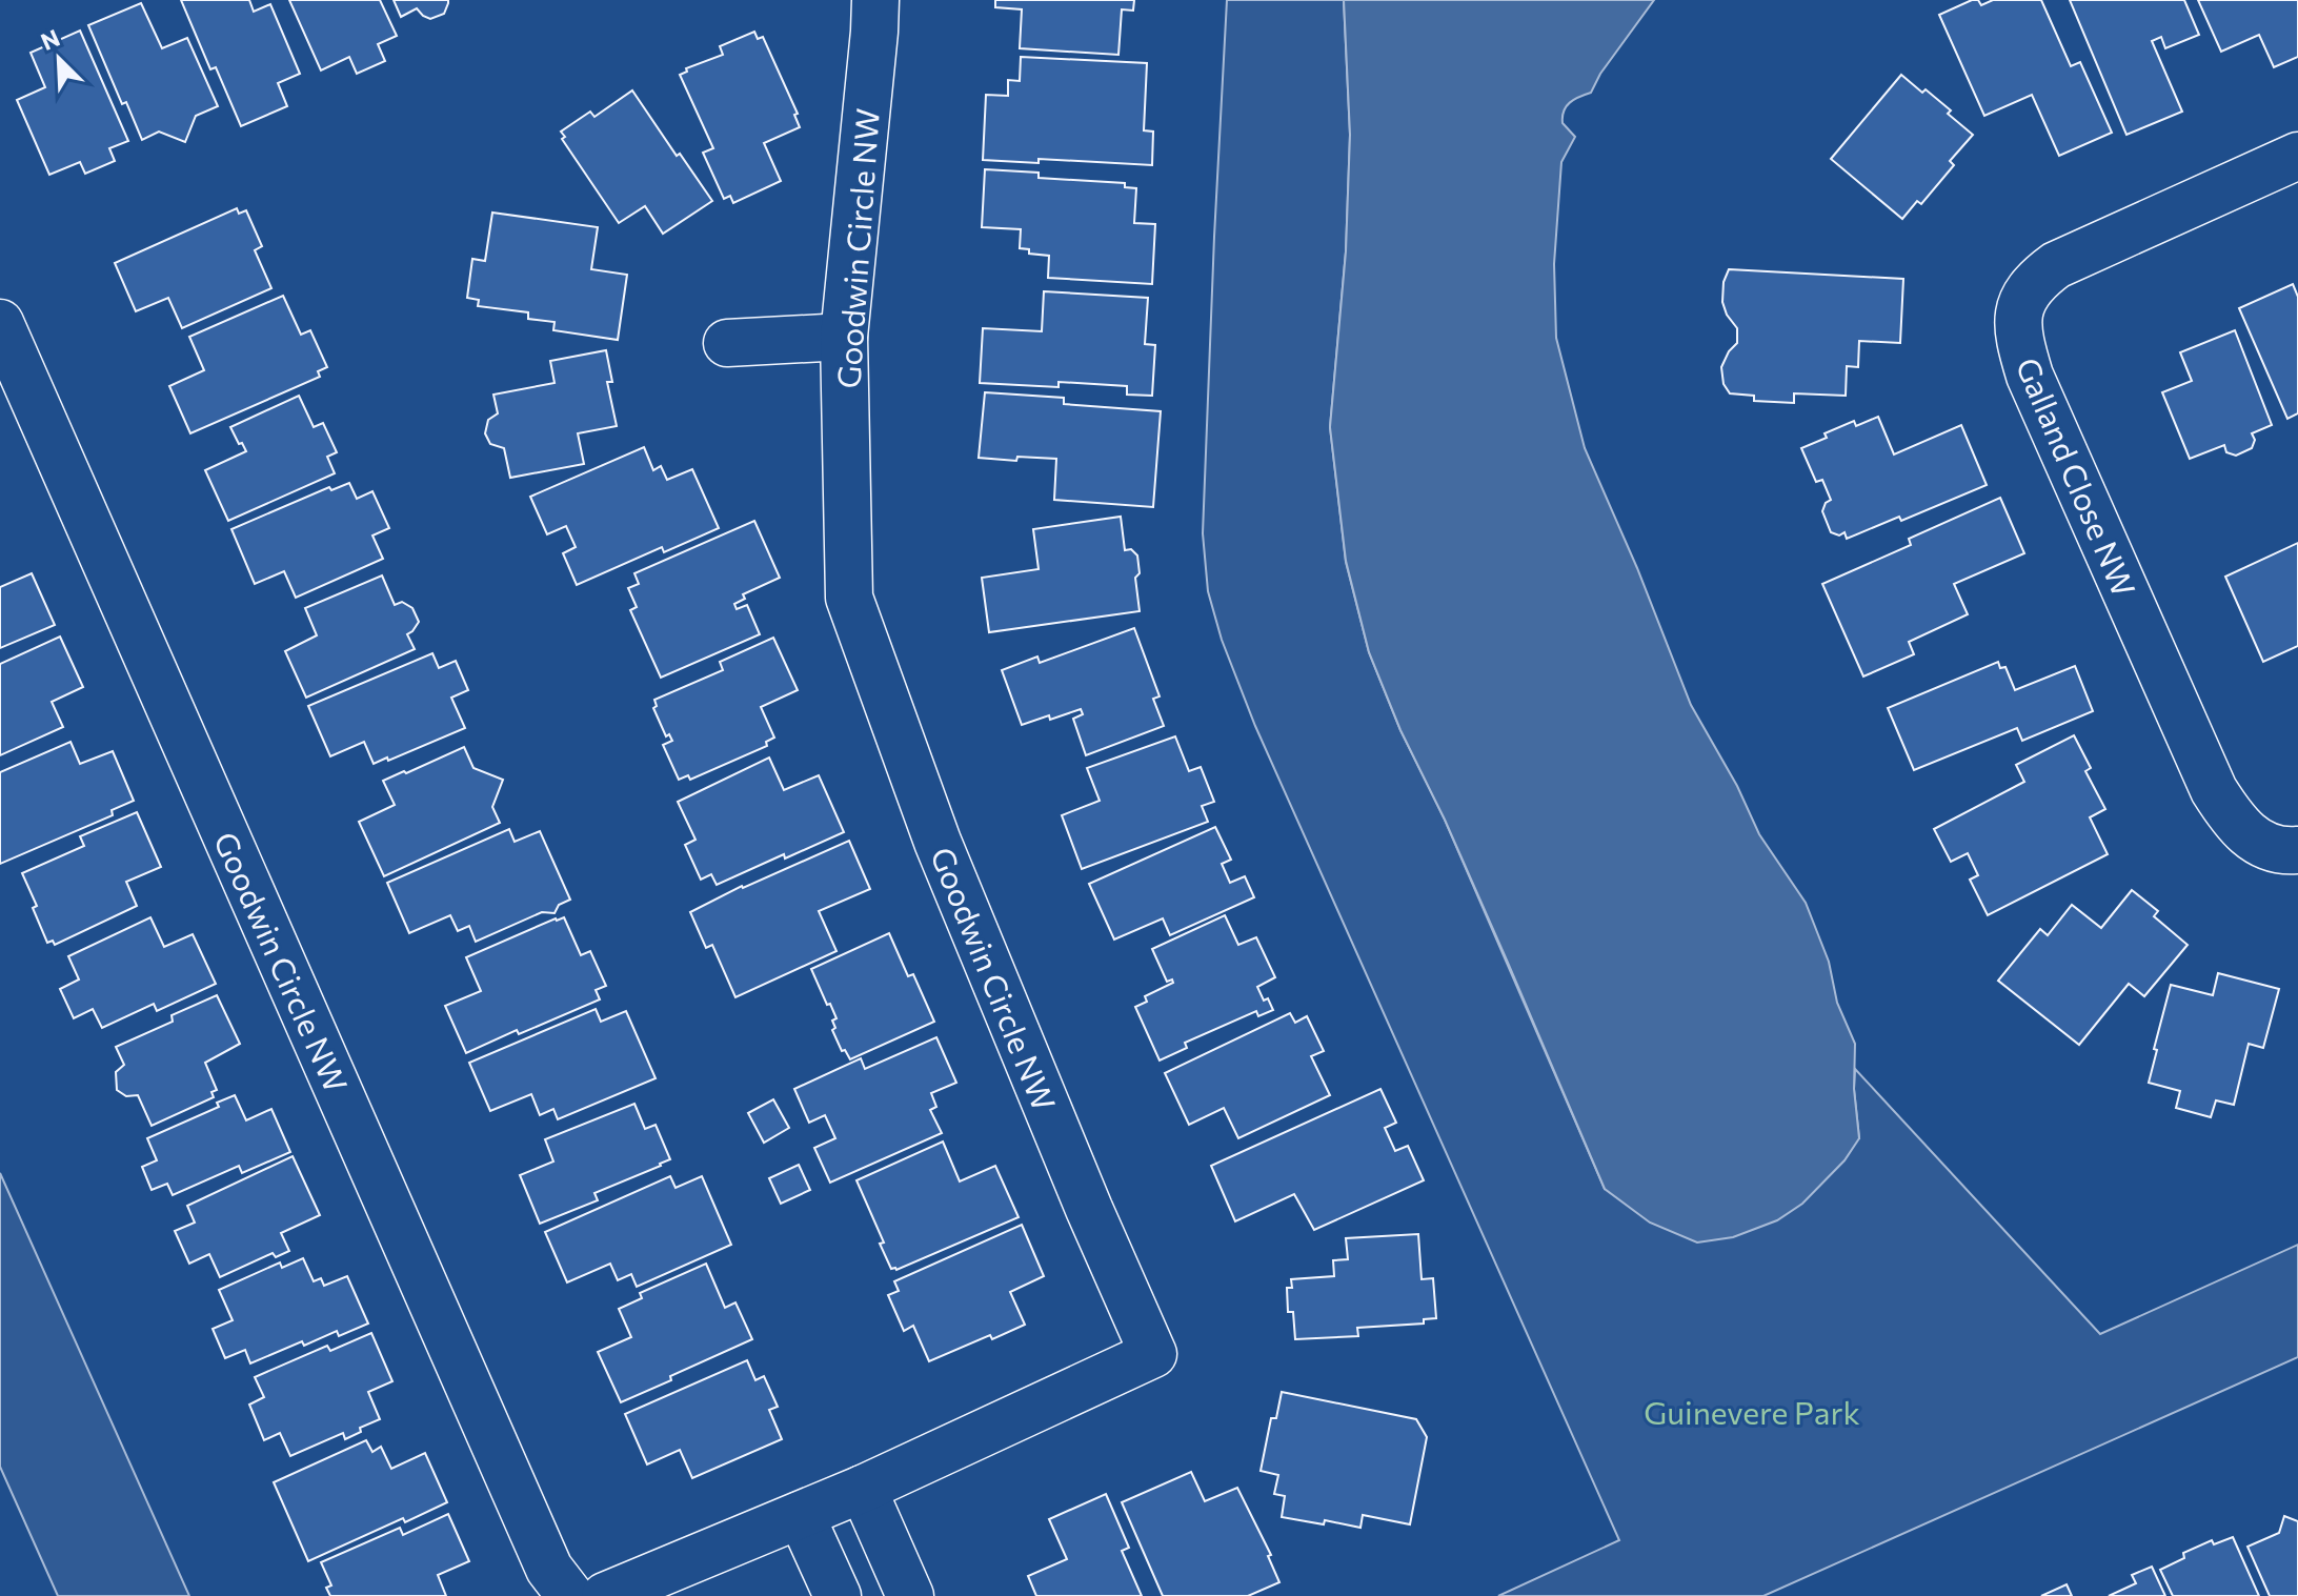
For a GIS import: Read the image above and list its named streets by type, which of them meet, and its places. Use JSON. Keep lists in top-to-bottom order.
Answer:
{
  "streets": {
    "street": ["Goodwin Circle NW", "Galland Close NW"]
  },
  "parks": ["Guinevere Park"],
  "north": "top left"
}
